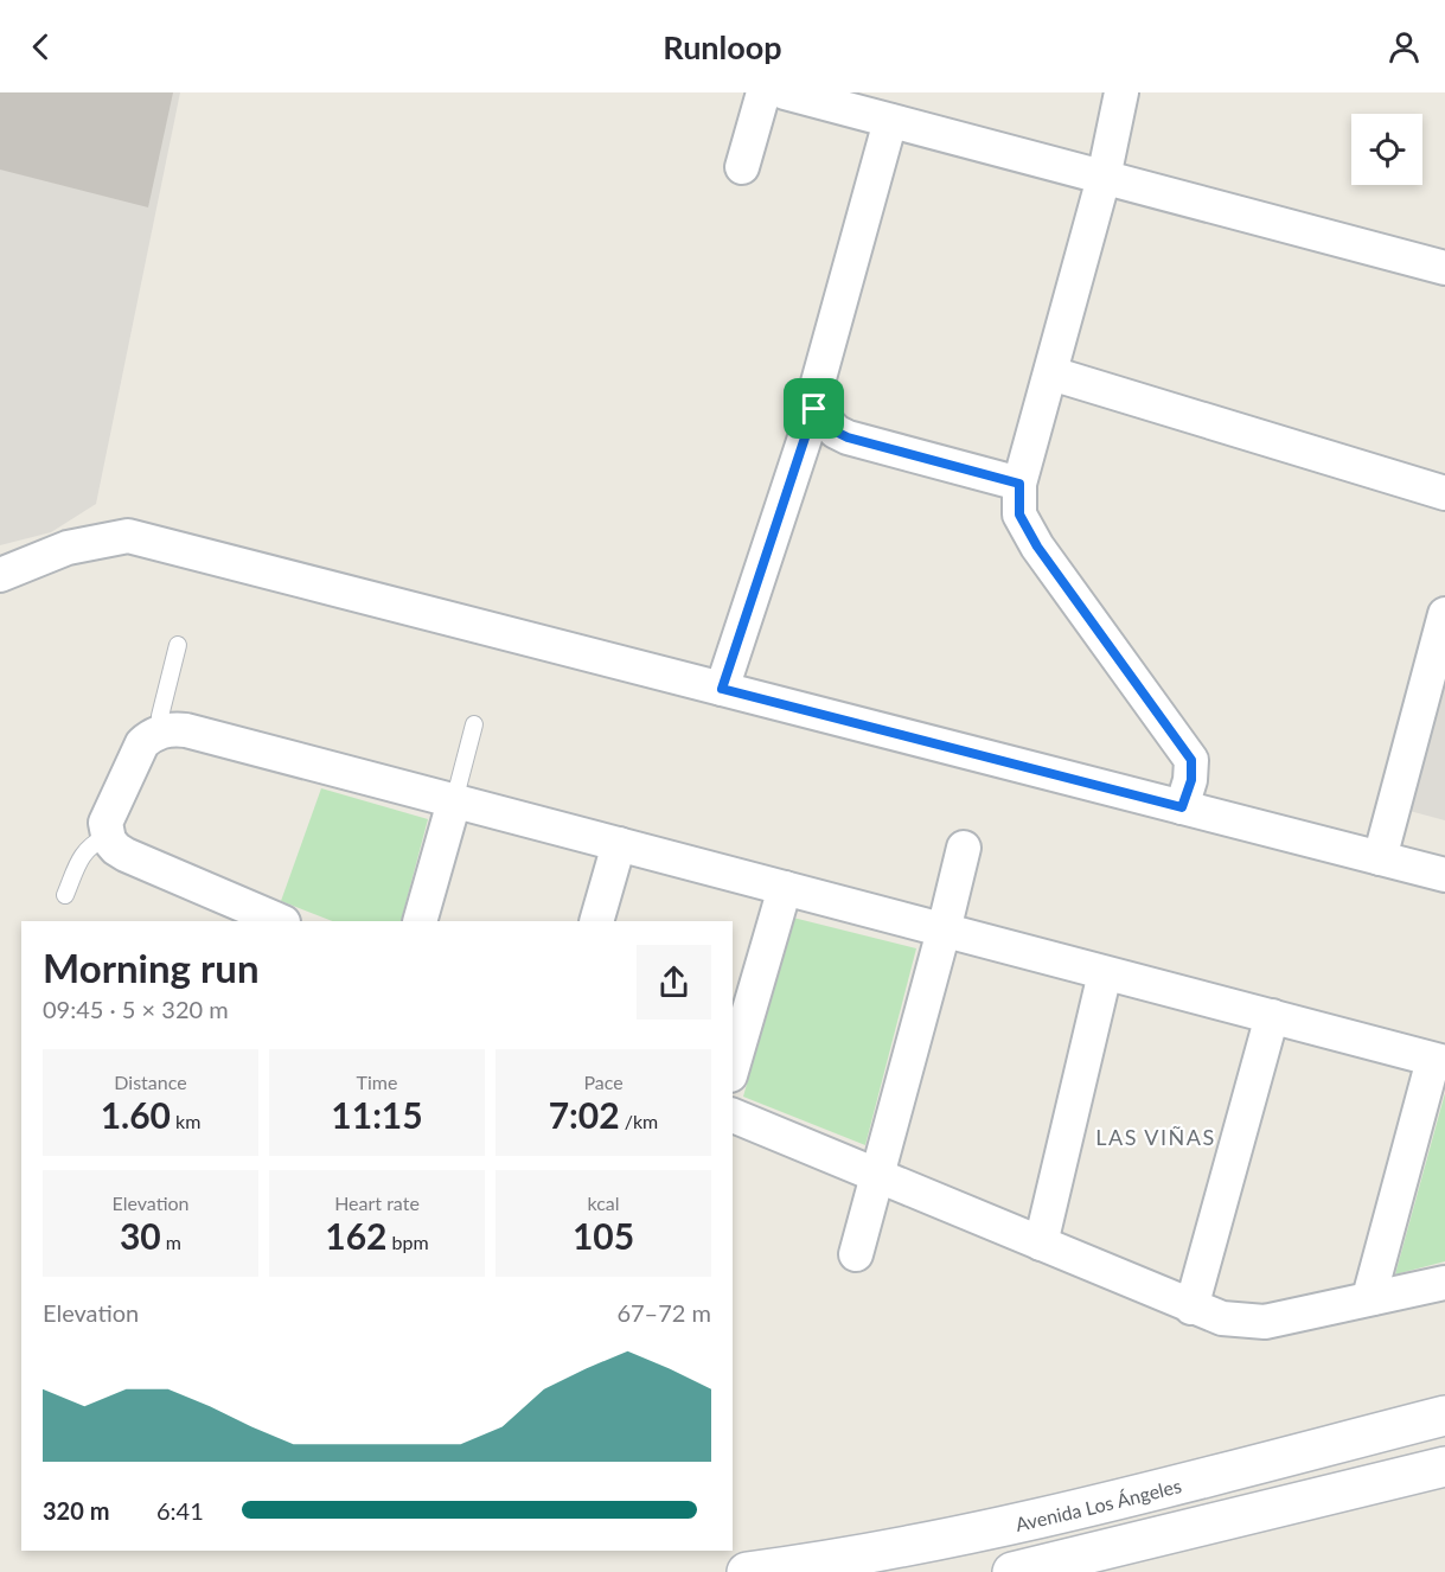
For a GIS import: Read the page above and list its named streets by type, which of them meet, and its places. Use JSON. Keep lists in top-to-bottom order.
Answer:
{
  "streets": {
    "main road": ["Avenida Los Ángeles"]
  },
  "districts": ["LAS VIÑAS"],
  "page": {
    "header": "Runloop",
    "heading": ["Morning run", "09:45 · 5 × 320 m"],
    "stats": [
      ["Distance", "1.60 km"],
      ["Time", "11:15"],
      ["Pace", "7:02 /km"],
      ["Elevation", "30 m"],
      ["Heart rate", "162 bpm"],
      ["kcal", "105"]
    ],
    "chart": ["Elevation", "67–72 m"],
    "list": [
      {
        "name": "320 m",
        "note": "6:41"
      }
    ]
  }
}
